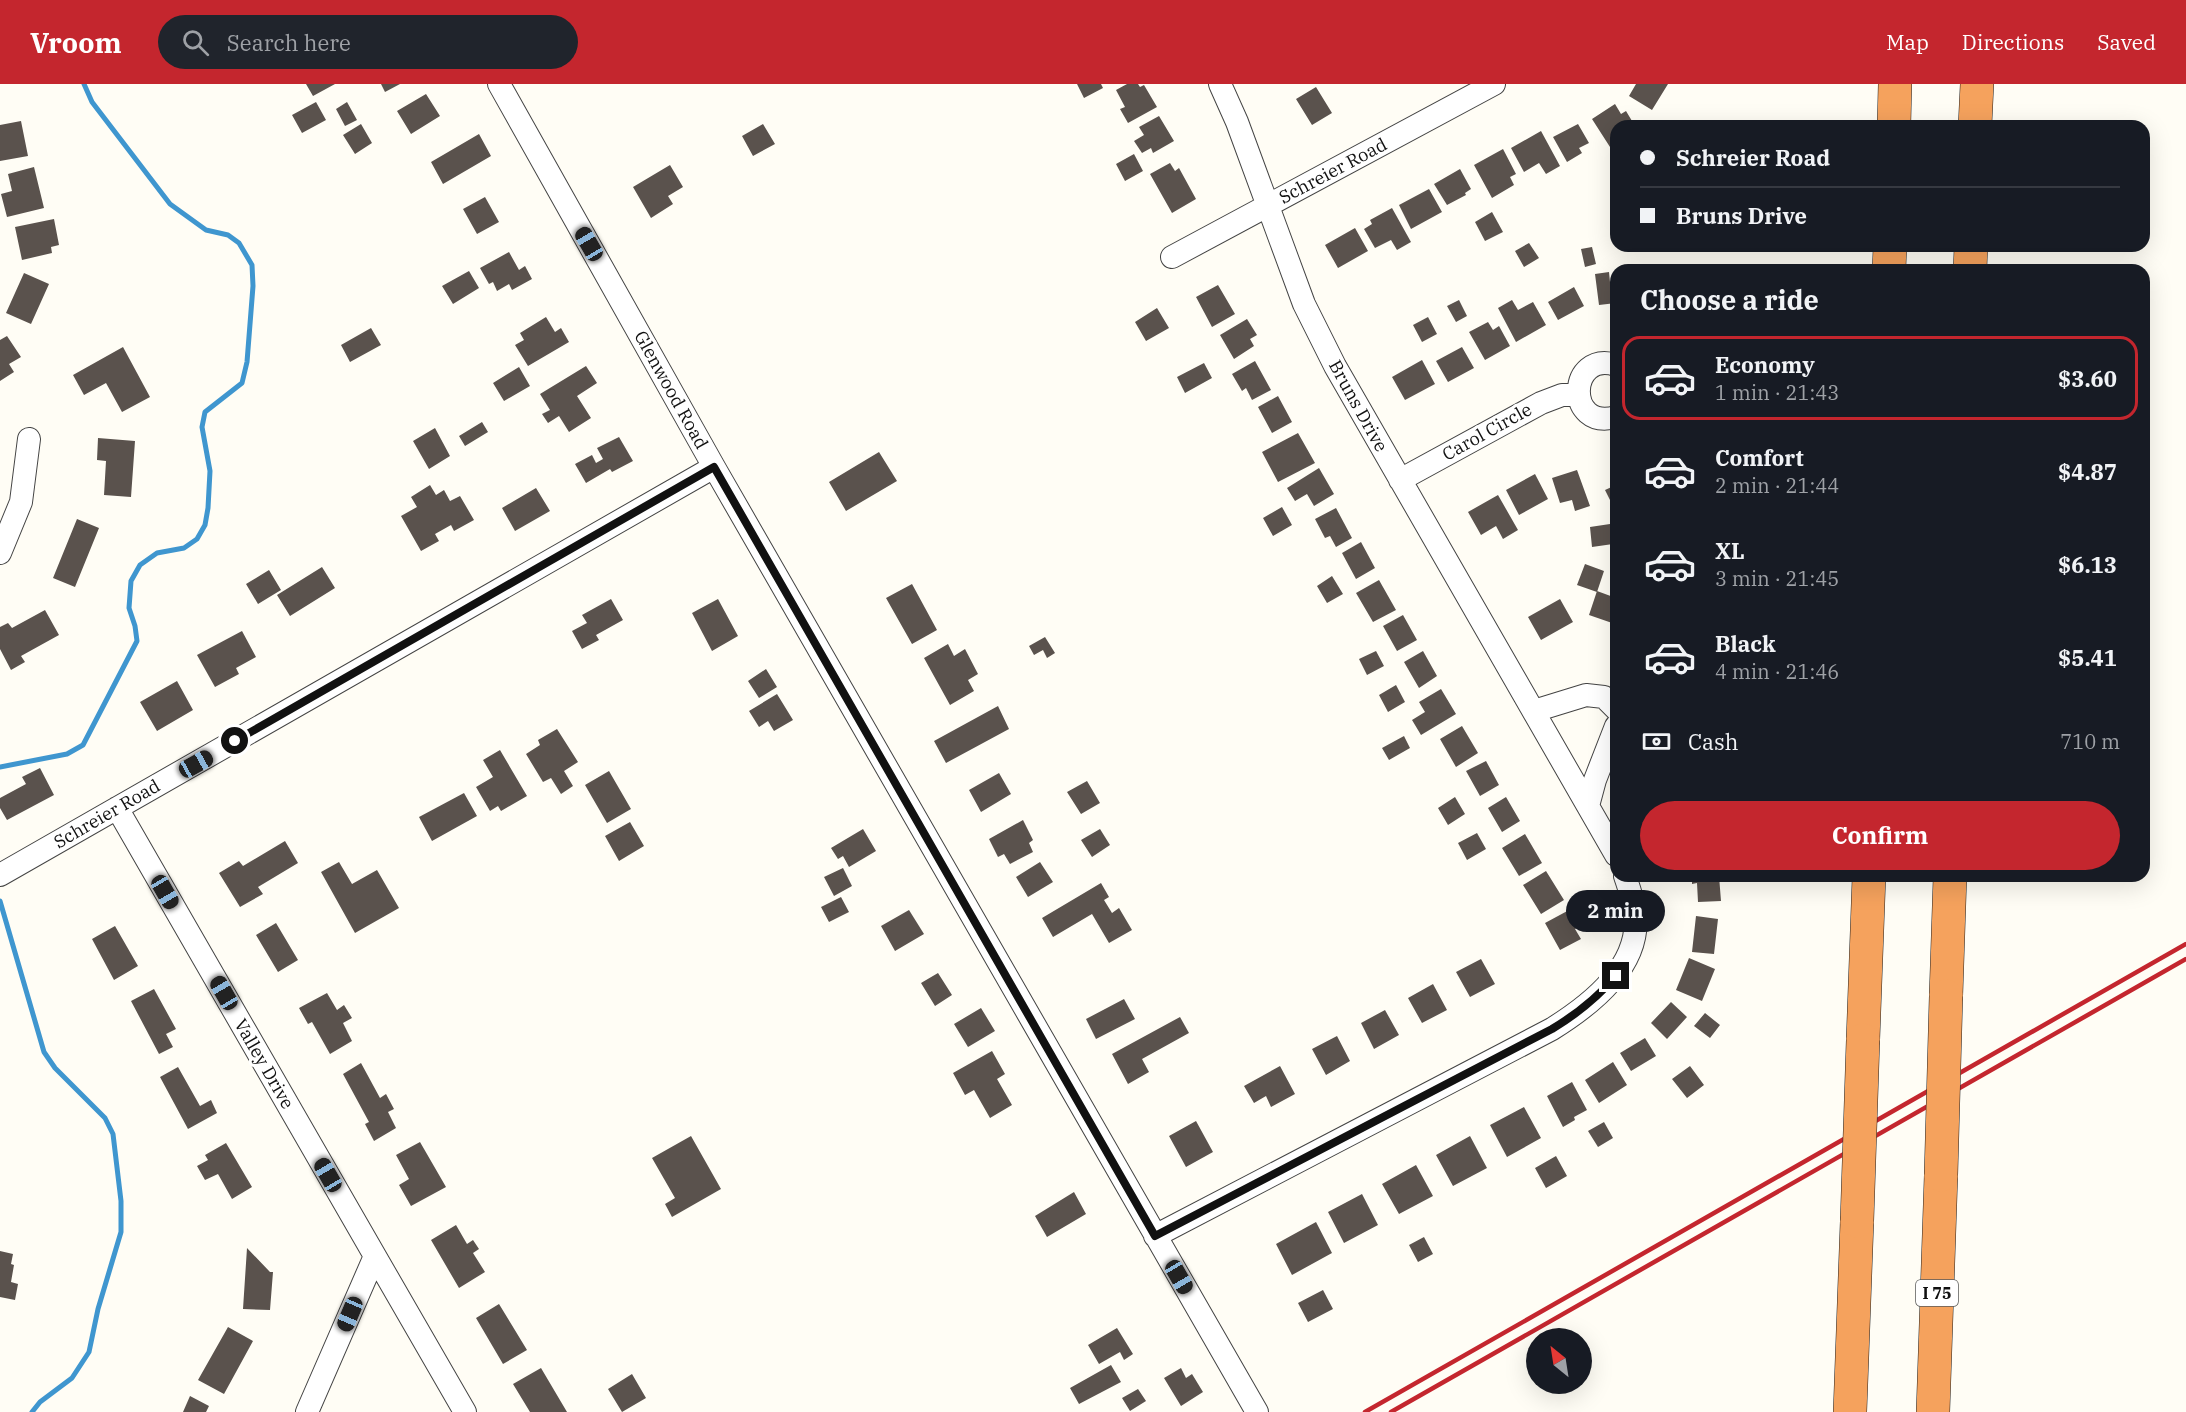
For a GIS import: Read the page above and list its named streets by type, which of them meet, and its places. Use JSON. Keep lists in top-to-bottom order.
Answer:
{
  "streets": {
    "highway": ["I 75"],
    "street": [
      "Schreier Road",
      "Glenwood Road",
      "Bruns Drive",
      "Carol Circle",
      "Valley Drive"
    ]
  },
  "crossings": [
    ["Schreier Road", "Glenwood Road"],
    ["Schreier Road", "Bruns Drive"],
    ["Schreier Road", "Valley Drive"],
    ["Bruns Drive", "Carol Circle"]
  ],
  "north": "top left",
  "page": {
    "header": "Vroom",
    "search": "Search here",
    "nav": ["Map", "Directions", "Saved"],
    "banner": ["Schreier Road", "Bruns Drive"],
    "heading": "Choose a ride",
    "list": [
      {
        "name": "Economy",
        "note": "1 min · 21:43",
        "value": "$3.60"
      },
      {
        "name": "Comfort",
        "note": "2 min · 21:44",
        "value": "$4.87"
      },
      {
        "name": "XL",
        "note": "3 min · 21:45",
        "value": "$6.13"
      },
      {
        "name": "Black",
        "note": "4 min · 21:46",
        "value": "$5.41"
      }
    ],
    "pay": ["Cash", "710 m"],
    "buttons": "Confirm",
    "bubble": "2 min"
  }
}
